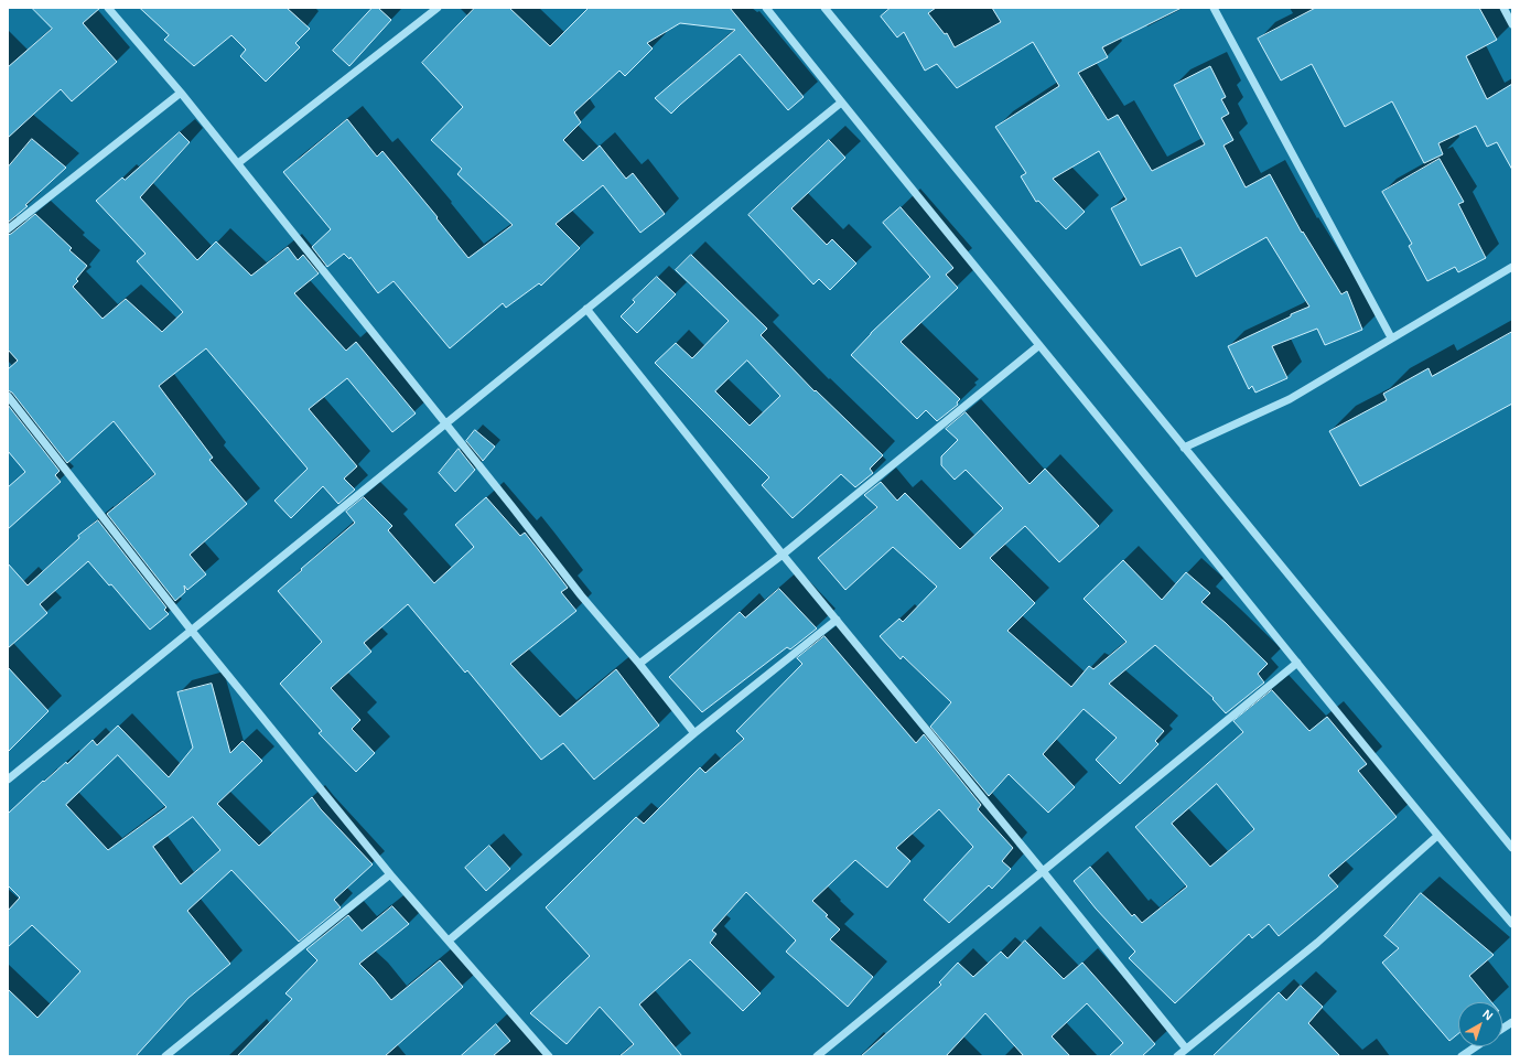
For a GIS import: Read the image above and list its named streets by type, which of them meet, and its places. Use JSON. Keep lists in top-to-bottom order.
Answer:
{
  "north": "top right"
}
